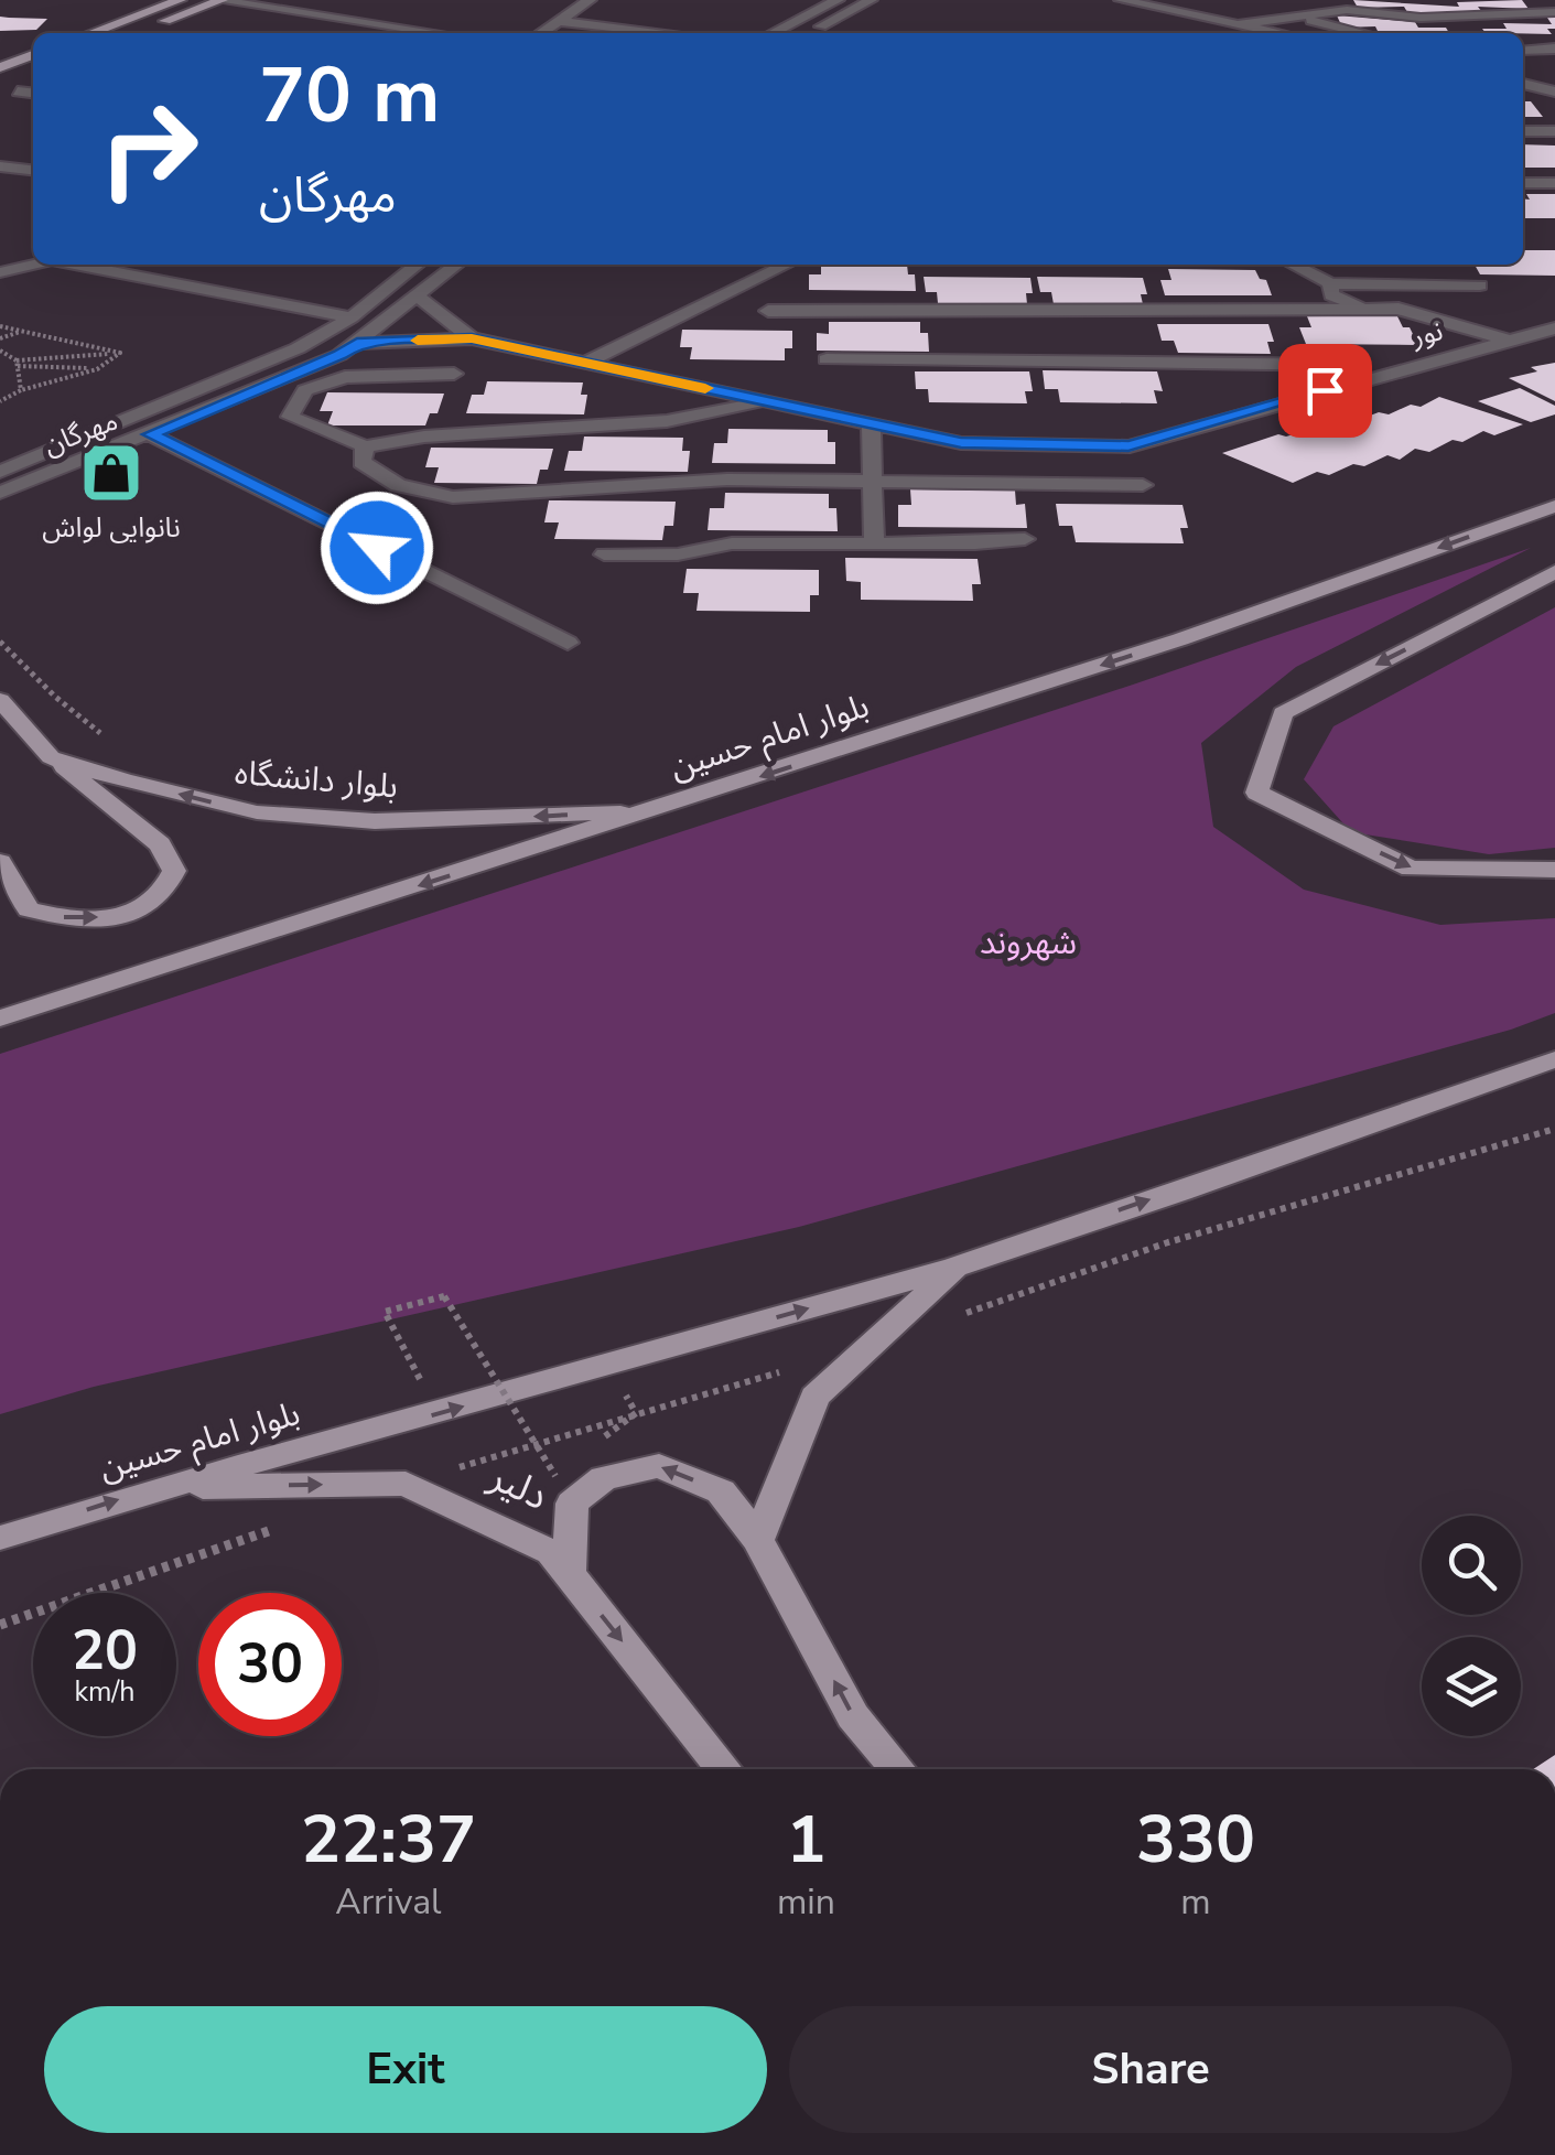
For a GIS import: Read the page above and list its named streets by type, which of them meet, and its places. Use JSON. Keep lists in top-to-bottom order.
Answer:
{
  "streets": {
    "main road": ["بلوار امام حسین", "بلوار دانشگاه", "دلیر"],
    "street": ["نور", "مهرگان"]
  },
  "crossings": [
    ["نور", "مهرگان"],
    ["بلوار امام حسین", "بلوار دانشگاه"],
    ["بلوار امام حسین", "دلیر"]
  ],
  "one_way": ["بلوار دانشگاه", "دلیر"],
  "parks": ["شهروند"],
  "places": {
    "shop": ["نانوایی لواش"]
  },
  "page": {
    "turn": ["70 m", "مهرگان"],
    "speed": "20 km/h",
    "limit": "30",
    "eta": [
      "22:37",
      "Arrival",
      "1",
      "min",
      "330",
      "m"
    ],
    "buttons": ["Exit", "Share"]
  }
}
